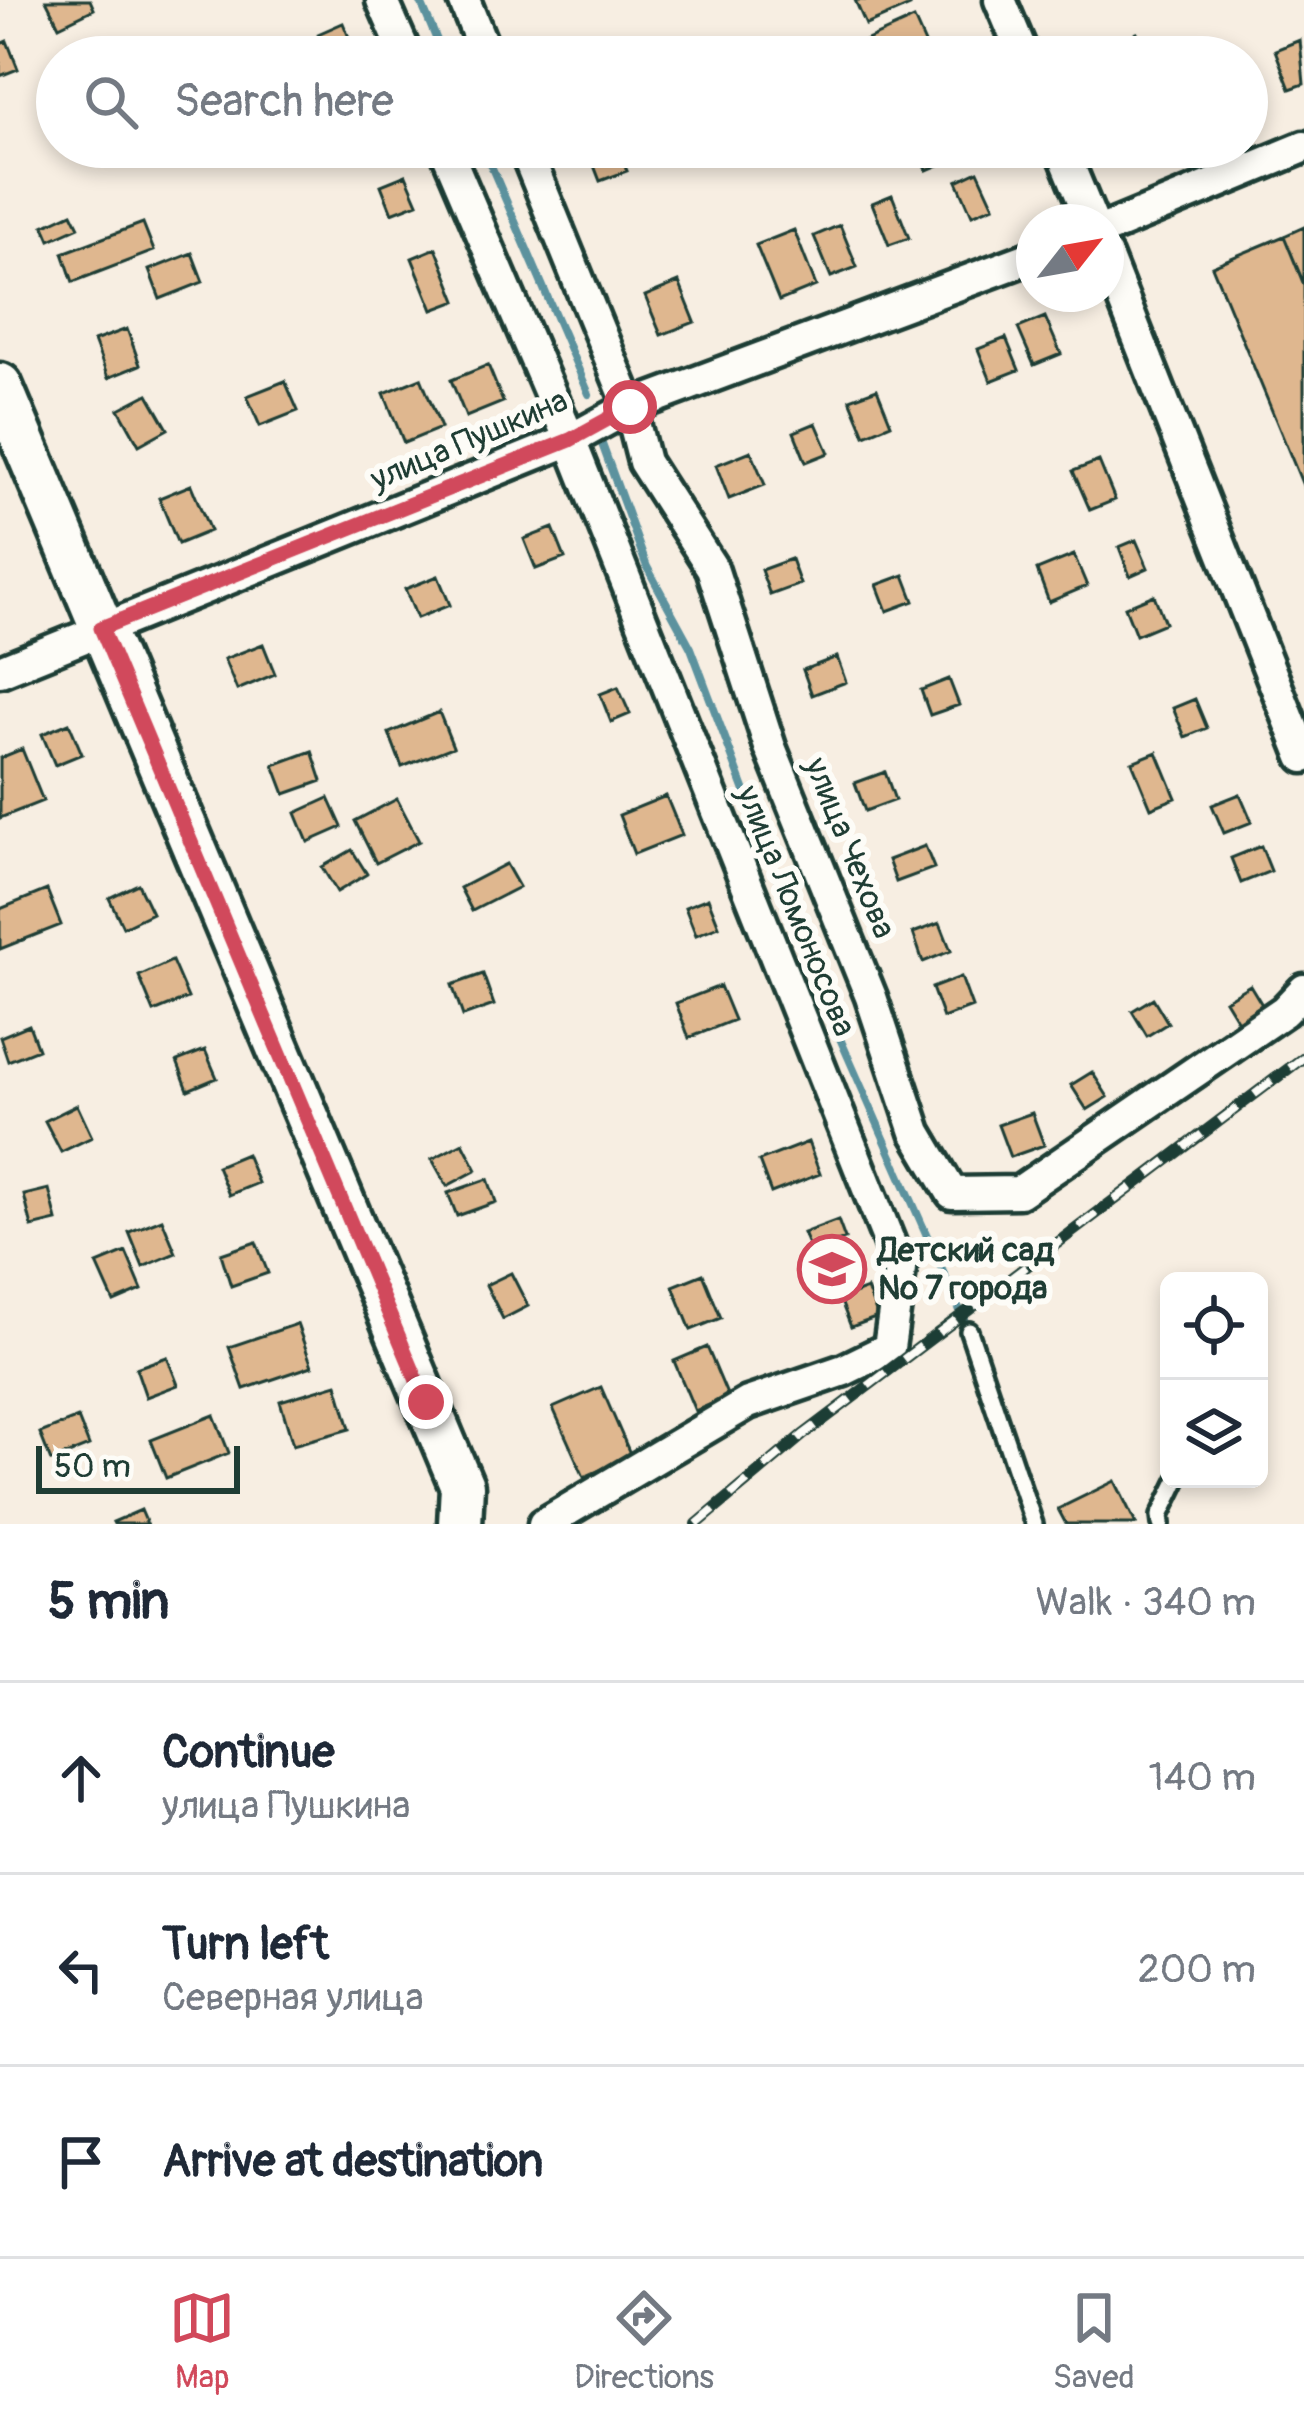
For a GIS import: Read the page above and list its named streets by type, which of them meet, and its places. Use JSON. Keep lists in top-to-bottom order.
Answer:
{
  "streets": {
    "street": ["улица Пушкина", "улица Чехова", "улица Ломоносова"]
  },
  "crossings": [
    ["улица Пушкина", "улица Чехова"],
    ["улица Пушкина", "улица Ломоносова"]
  ],
  "places": {
    "school or university": ["Детский сад № 7 города"]
  },
  "scale_bar": "50 m",
  "north": "top right",
  "page": {
    "search": "Search here",
    "scale": "50 m",
    "heading": ["5 min", "Walk · 340 m"],
    "list": [
      ["Continue", "улица Пушкина", "140 m"],
      ["Turn left", "Северная улица", "200 m"],
      "Arrive at destination"
    ],
    "nav": ["Map", "Directions", "Saved"]
  }
}
